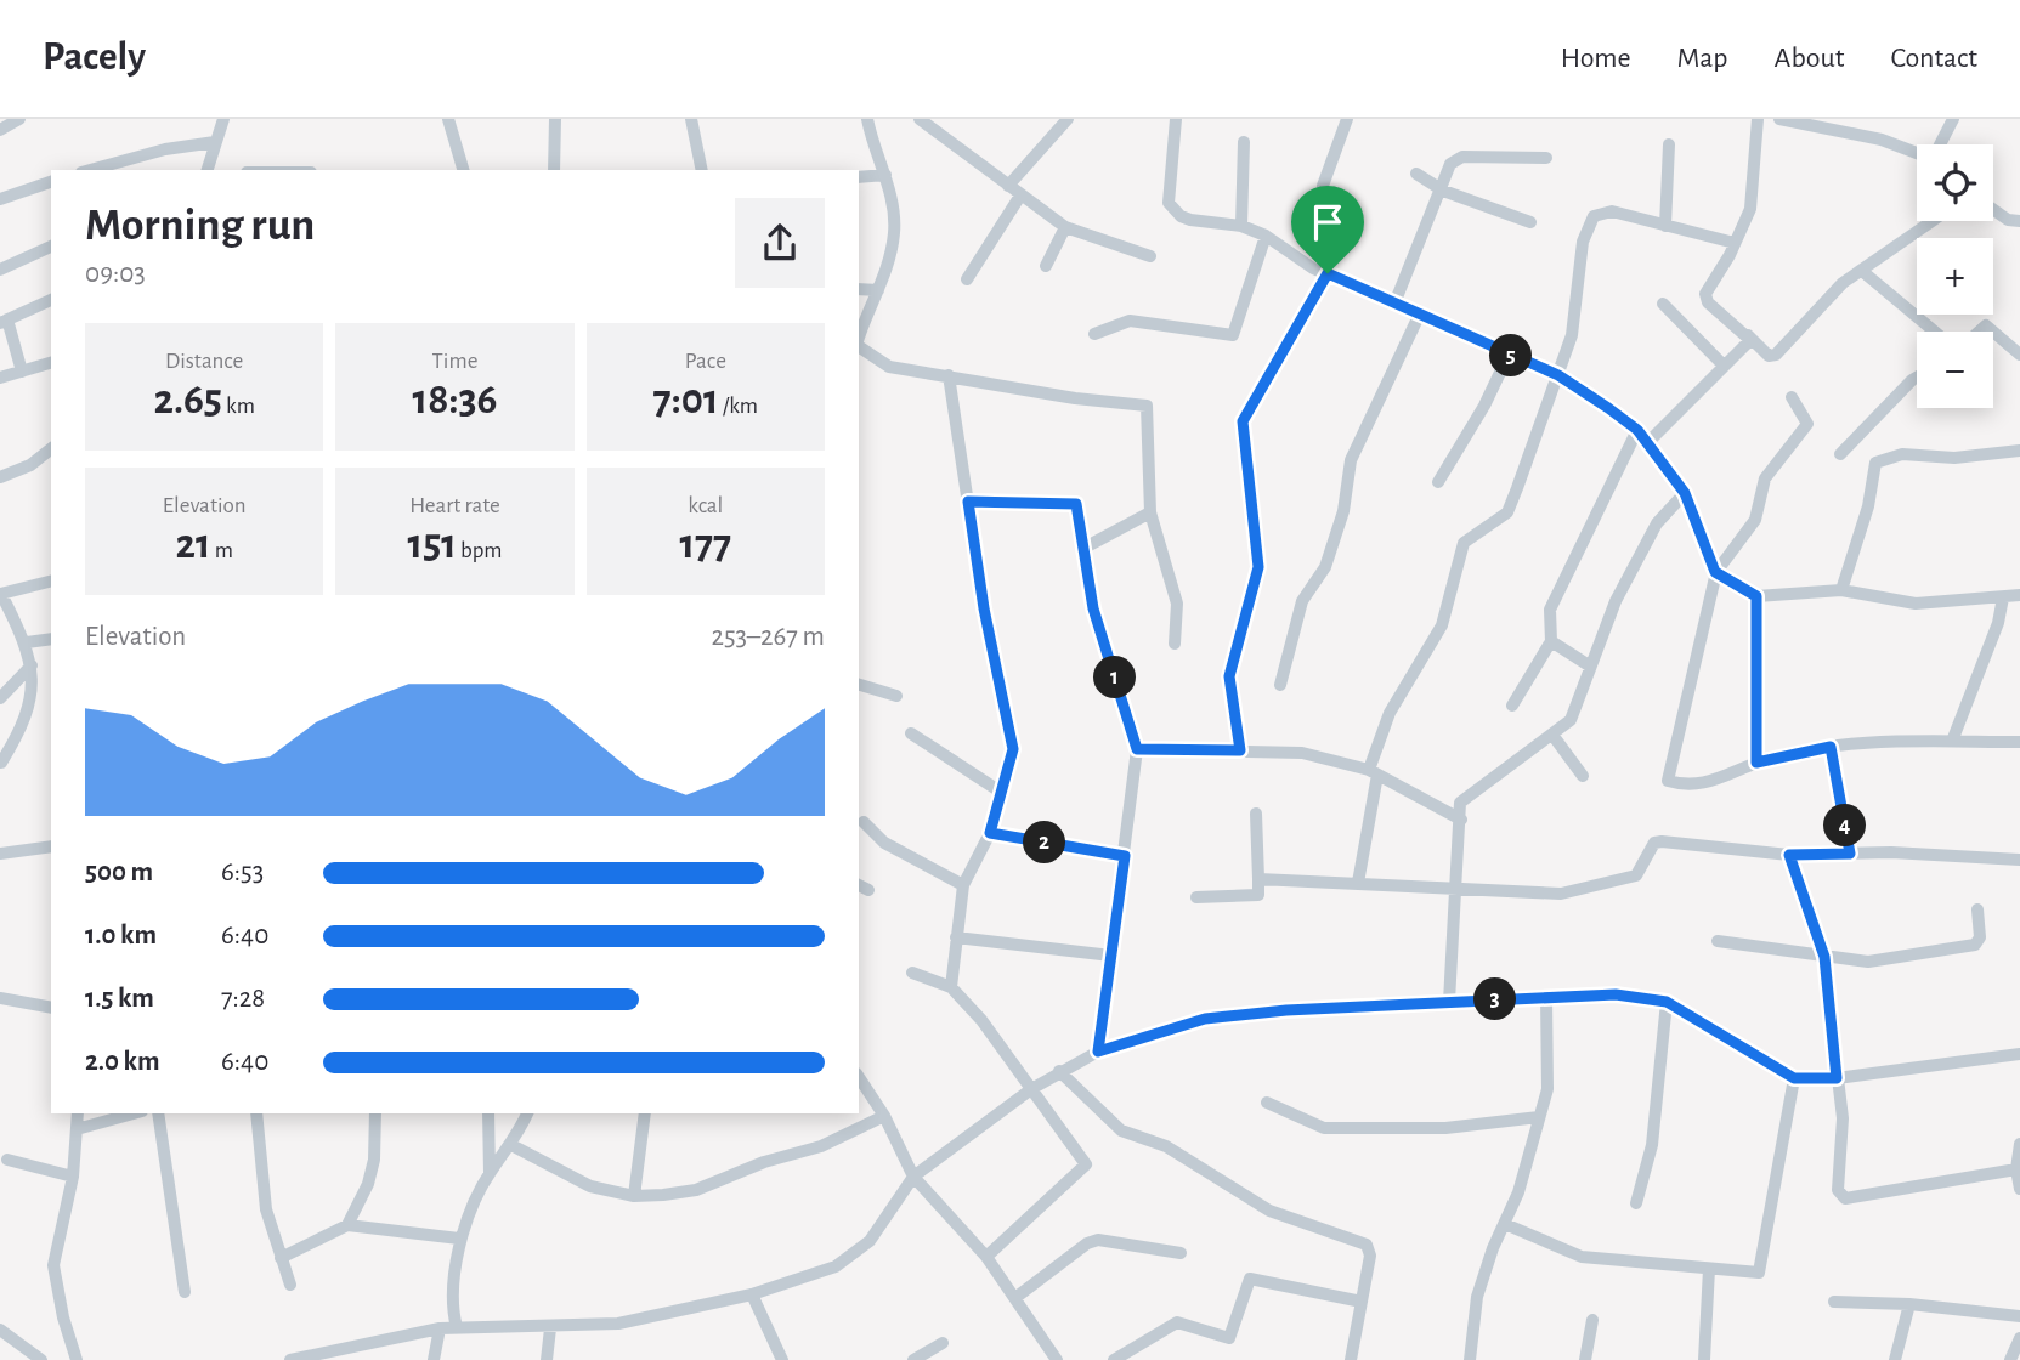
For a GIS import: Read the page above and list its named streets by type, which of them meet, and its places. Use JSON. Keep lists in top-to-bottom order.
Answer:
{
  "page": {
    "header": "Pacely",
    "nav": [
      "Home",
      "Map",
      "About",
      "Contact"
    ],
    "map_buttons": ["+", "−"],
    "heading": ["Morning run", "09:03"],
    "stats": [
      ["Distance", "2.65 km"],
      ["Time", "18:36"],
      ["Pace", "7:01 /km"],
      ["Elevation", "21 m"],
      ["Heart rate", "151 bpm"],
      ["kcal", "177"]
    ],
    "pins": [
      "5",
      "1",
      "4",
      "2",
      "3"
    ],
    "chart": ["Elevation", "253–267 m"],
    "list": [
      {
        "name": "500 m",
        "note": "6:53"
      },
      {
        "name": "1.0 km",
        "note": "6:40"
      },
      {
        "name": "1.5 km",
        "note": "7:28"
      },
      {
        "name": "2.0 km",
        "note": "6:40"
      }
    ]
  }
}
